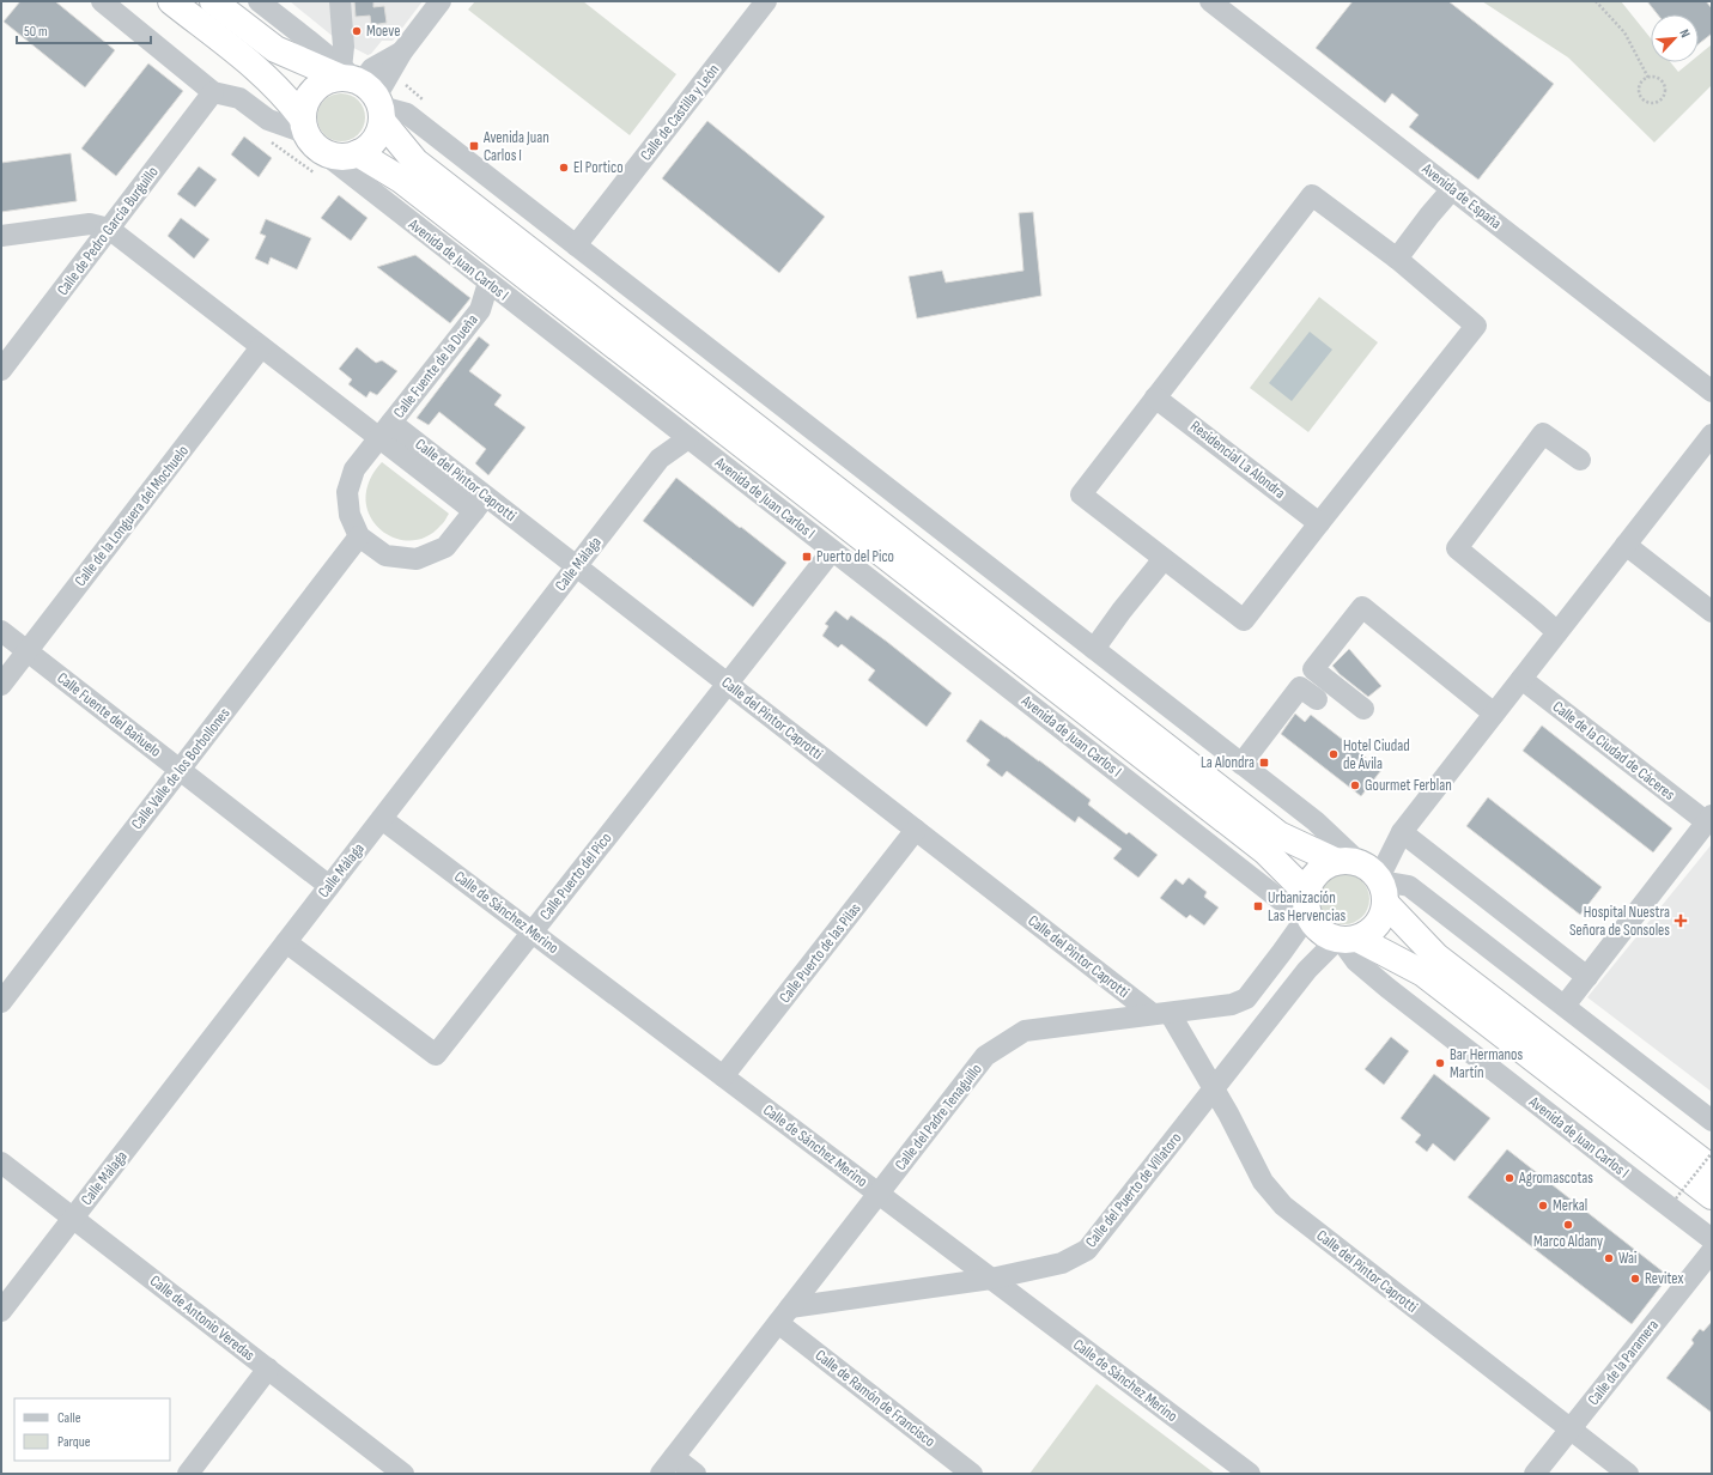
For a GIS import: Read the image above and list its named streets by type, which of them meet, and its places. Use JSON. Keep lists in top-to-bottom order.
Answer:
{
  "streets": {
    "highway": ["Avenida de Juan Carlos I"],
    "street": [
      "Calle de Castilla y León",
      "Avenida de España",
      "Calle de Pedro García Burguillo",
      "Calle Fuente de la Dueña",
      "Residencial La Alondra",
      "Calle del Pintor Caprotti",
      "Calle de la Longuera del Mochuelo",
      "Calle Málaga",
      "Calle Fuente del Bañuelo",
      "Calle de la Ciudad de Cáceres",
      "Calle Valle de los Borbollones",
      "Calle Puerto del Pico",
      "Calle de Sánchez Merino",
      "Calle Puerto de las Pilas",
      "Calle del Padre Tenaguillo",
      "Calle del Puerto de Villatoro",
      "Calle de Antonio Veredas",
      "Calle de la Paramera",
      "Calle de Ramón de Francisco"
    ]
  },
  "crossings": [
    ["Calle de Pedro García Burguillo", "Calle del Pintor Caprotti"],
    ["Avenida de Juan Carlos I", "Calle Fuente de la Dueña"],
    ["Avenida de Juan Carlos I", "Calle Málaga"],
    ["Avenida de Juan Carlos I", "Calle Puerto del Pico"],
    ["Avenida de Juan Carlos I", "Calle del Padre Tenaguillo"],
    ["Avenida de Juan Carlos I", "Calle del Puerto de Villatoro"],
    ["Calle Fuente de la Dueña", "Calle del Pintor Caprotti"],
    ["Calle Fuente de la Dueña", "Calle Valle de los Borbollones"],
    ["Calle del Pintor Caprotti", "Calle de la Longuera del Mochuelo"],
    ["Calle del Pintor Caprotti", "Calle Málaga"],
    ["Calle del Pintor Caprotti", "Calle Valle de los Borbollones"],
    ["Calle del Pintor Caprotti", "Calle Puerto del Pico"],
    ["Calle del Pintor Caprotti", "Calle Puerto de las Pilas"],
    ["Calle del Pintor Caprotti", "Calle del Padre Tenaguillo"],
    ["Calle del Pintor Caprotti", "Calle del Puerto de Villatoro"],
    ["Calle del Pintor Caprotti", "Calle de la Paramera"],
    ["Calle de la Longuera del Mochuelo", "Calle Fuente del Bañuelo"],
    ["Calle Málaga", "Calle Fuente del Bañuelo"],
    ["Calle Málaga", "Calle Puerto del Pico"],
    ["Calle Málaga", "Calle de Sánchez Merino"],
    ["Calle Málaga", "Calle de Antonio Veredas"],
    ["Calle Fuente del Bañuelo", "Calle Valle de los Borbollones"],
    ["Calle Puerto del Pico", "Calle de Sánchez Merino"],
    ["Calle de Sánchez Merino", "Calle Puerto de las Pilas"],
    ["Calle de Sánchez Merino", "Calle del Padre Tenaguillo"],
    ["Calle de Sánchez Merino", "Calle del Puerto de Villatoro"],
    ["Calle del Padre Tenaguillo", "Calle del Puerto de Villatoro"],
    ["Calle del Padre Tenaguillo", "Calle de Ramón de Francisco"],
    ["Calle del Puerto de Villatoro", "Calle de Ramón de Francisco"]
  ],
  "places": {
    "other": [
      "Moeve",
      "El Portico",
      "Hotel Ciudad de Ávila",
      "Gourmet Ferblan",
      "Bar Hermanos Martín",
      "Agromascotas",
      "Merkal",
      "Marco Aldany",
      "Wai",
      "Revitex"
    ],
    "transit": [
      "Avenida Juan Carlos I",
      "Puerto del Pico",
      "La Alondra",
      "Urbanización Las Hervencias"
    ],
    "health": ["Hospital Nuestra Señora de Sonsoles"]
  },
  "legend": ["Calle", "Parque"],
  "scale_bar": "50 m",
  "north": "top right"
}
